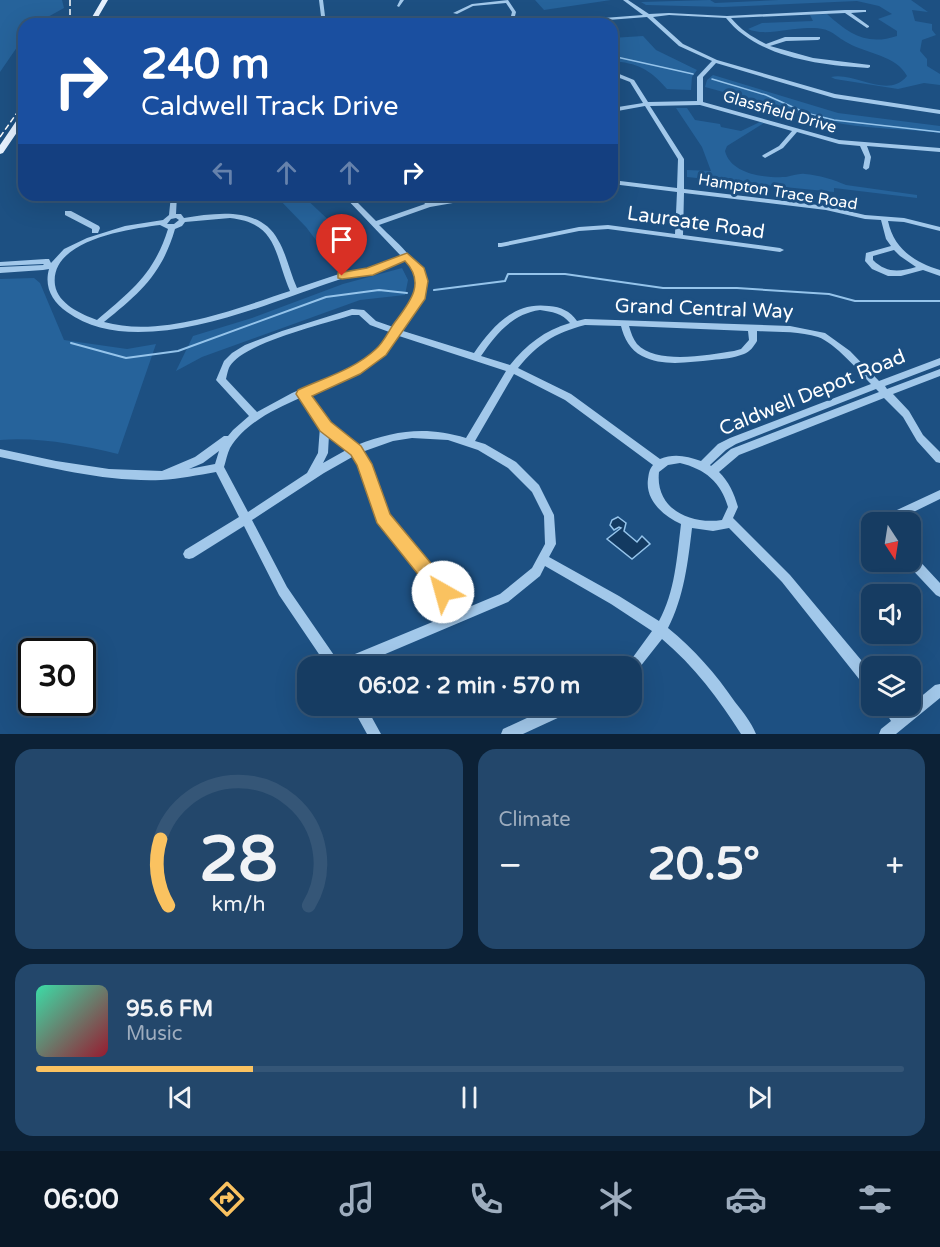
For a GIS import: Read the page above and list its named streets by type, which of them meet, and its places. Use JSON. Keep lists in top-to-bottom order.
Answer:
{
  "streets": {
    "street": [
      "Glassfield Drive",
      "Hampton Trace Road",
      "Laureate Road",
      "Grand Central Way",
      "Caldwell Depot Road"
    ]
  },
  "crossings": [
    ["Grand Central Way", "Caldwell Depot Road"]
  ],
  "north": "bottom",
  "page": {
    "turn": ["240 m", "Caldwell Track Drive"],
    "limit": "30",
    "trip": "06:02 · 2 min · 570 m",
    "tile": "Climate",
    "heat": ["−", "20.5°", "+"],
    "song": ["95.6 FM", "Music"],
    "tabs": "06:00",
    "gauge": ["28", "km/h"]
  }
}
